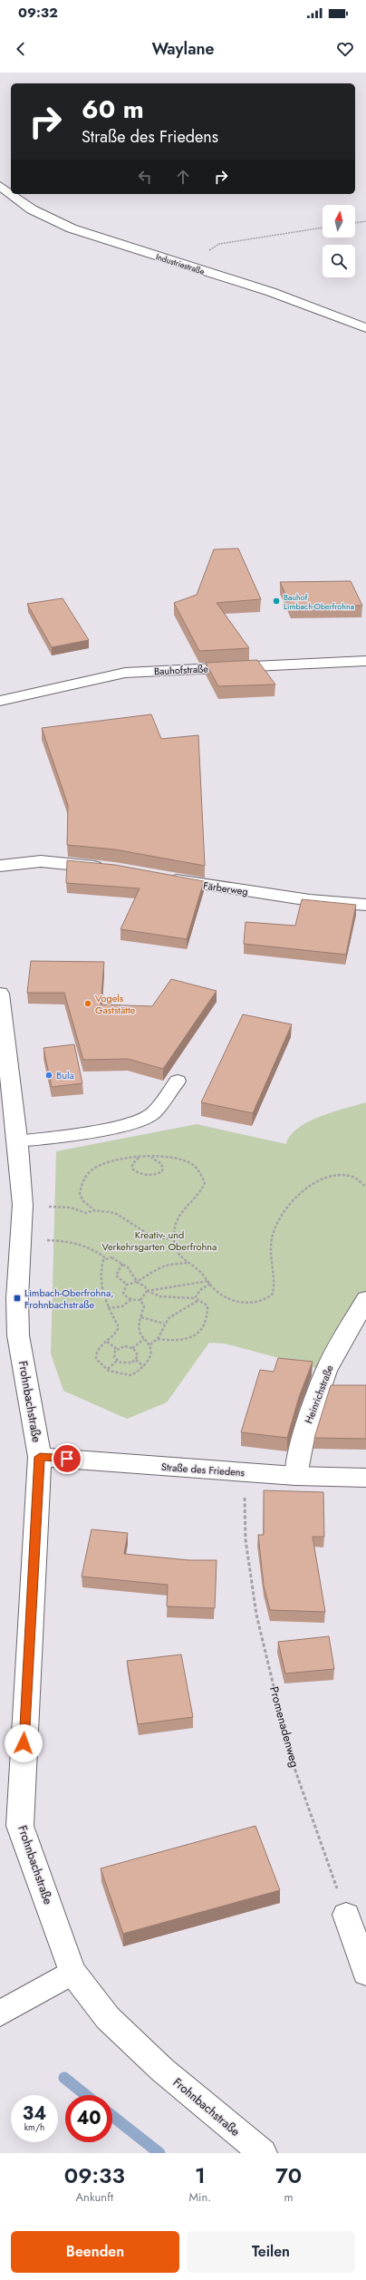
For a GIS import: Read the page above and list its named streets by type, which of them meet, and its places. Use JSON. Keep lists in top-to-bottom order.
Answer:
{
  "streets": {
    "street": [
      "Industriestraße",
      "Bauhofstraße",
      "Färberweg",
      "Heinrichstraße",
      "Frohnbachstraße",
      "Straße des Friedens"
    ],
    "path": ["Promenadenweg"]
  },
  "crossings": [
    ["Heinrichstraße", "Straße des Friedens"],
    ["Frohnbachstraße", "Straße des Friedens"],
    ["Straße des Friedens", "Promenadenweg"]
  ],
  "parks": ["Kreativ- und Verkehrsgarten Oberfrohna"],
  "places": {
    "other": ["Bauhof Limbach-Oberfrohna", "Vogels Gaststätte", "Bula"],
    "transit": ["Limbach-Oberfrohna, Frohnbachstraße"]
  },
  "north": "top",
  "page": {
    "status": "09:32",
    "header": "Waylane",
    "turn": ["60 m", "Straße des Friedens"],
    "speed": "34 km/h",
    "limit": "40",
    "eta": [
      "09:33",
      "Ankunft",
      "1",
      "Min.",
      "70",
      "m"
    ],
    "buttons": ["Beenden", "Teilen"]
  }
}
